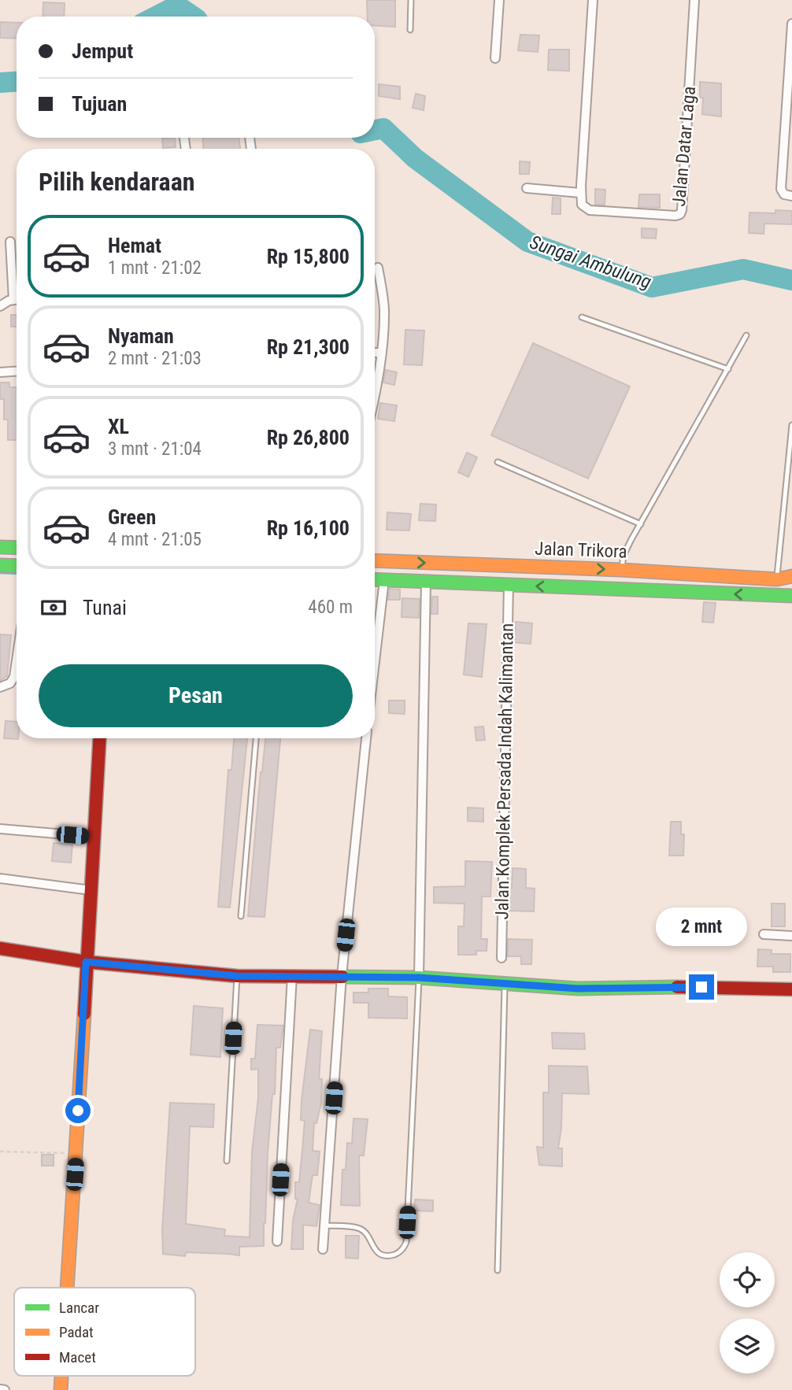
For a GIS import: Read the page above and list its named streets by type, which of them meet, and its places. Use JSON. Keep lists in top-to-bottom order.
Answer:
{
  "streets": {
    "street": ["Jalan Datar Laga", "Jalan Trikora", "Jalan Komplek Persada Indah Kalimantan"]
  },
  "crossings": [
    ["Jalan Trikora", "Jalan Komplek Persada Indah Kalimantan"]
  ],
  "water": ["Sungai Ambulung"],
  "legend": ["Lancar", "Padat", "Macet"],
  "page": {
    "banner": ["Jemput", "Tujuan"],
    "heading": "Pilih kendaraan",
    "list": [
      {
        "name": "Hemat",
        "note": "1 mnt · 21:02",
        "value": "Rp 15,800"
      },
      {
        "name": "Nyaman",
        "note": "2 mnt · 21:03",
        "value": "Rp 21,300"
      },
      {
        "name": "XL",
        "note": "3 mnt · 21:04",
        "value": "Rp 26,800"
      },
      {
        "name": "Green",
        "note": "4 mnt · 21:05",
        "value": "Rp 16,100"
      }
    ],
    "pay": ["Tunai", "460 m"],
    "buttons": "Pesan",
    "bubble": "2 mnt"
  }
}
